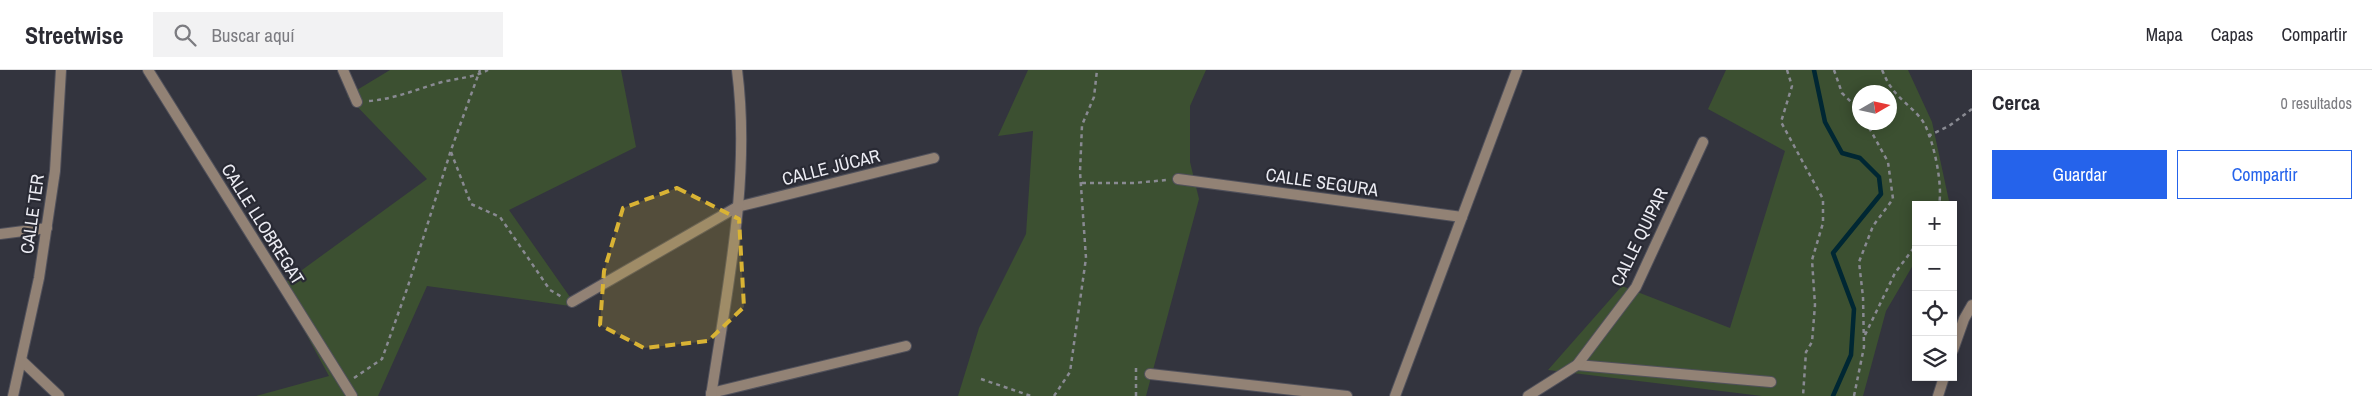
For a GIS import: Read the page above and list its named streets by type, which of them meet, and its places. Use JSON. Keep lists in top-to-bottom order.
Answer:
{
  "streets": {
    "street": [
      "CALLE JÚCAR",
      "CALLE SEGURA",
      "CALLE TER",
      "CALLE LLOBREGAT",
      "CALLE QUIPAR"
    ]
  },
  "north": "right",
  "page": {
    "header": "Streetwise",
    "search": "Buscar aquí",
    "nav": ["Mapa", "Capas", "Compartir"],
    "heading": ["Cerca", "0 resultados"],
    "buttons": ["Guardar", "Compartir"],
    "map_buttons": ["+", "−"]
  }
}
